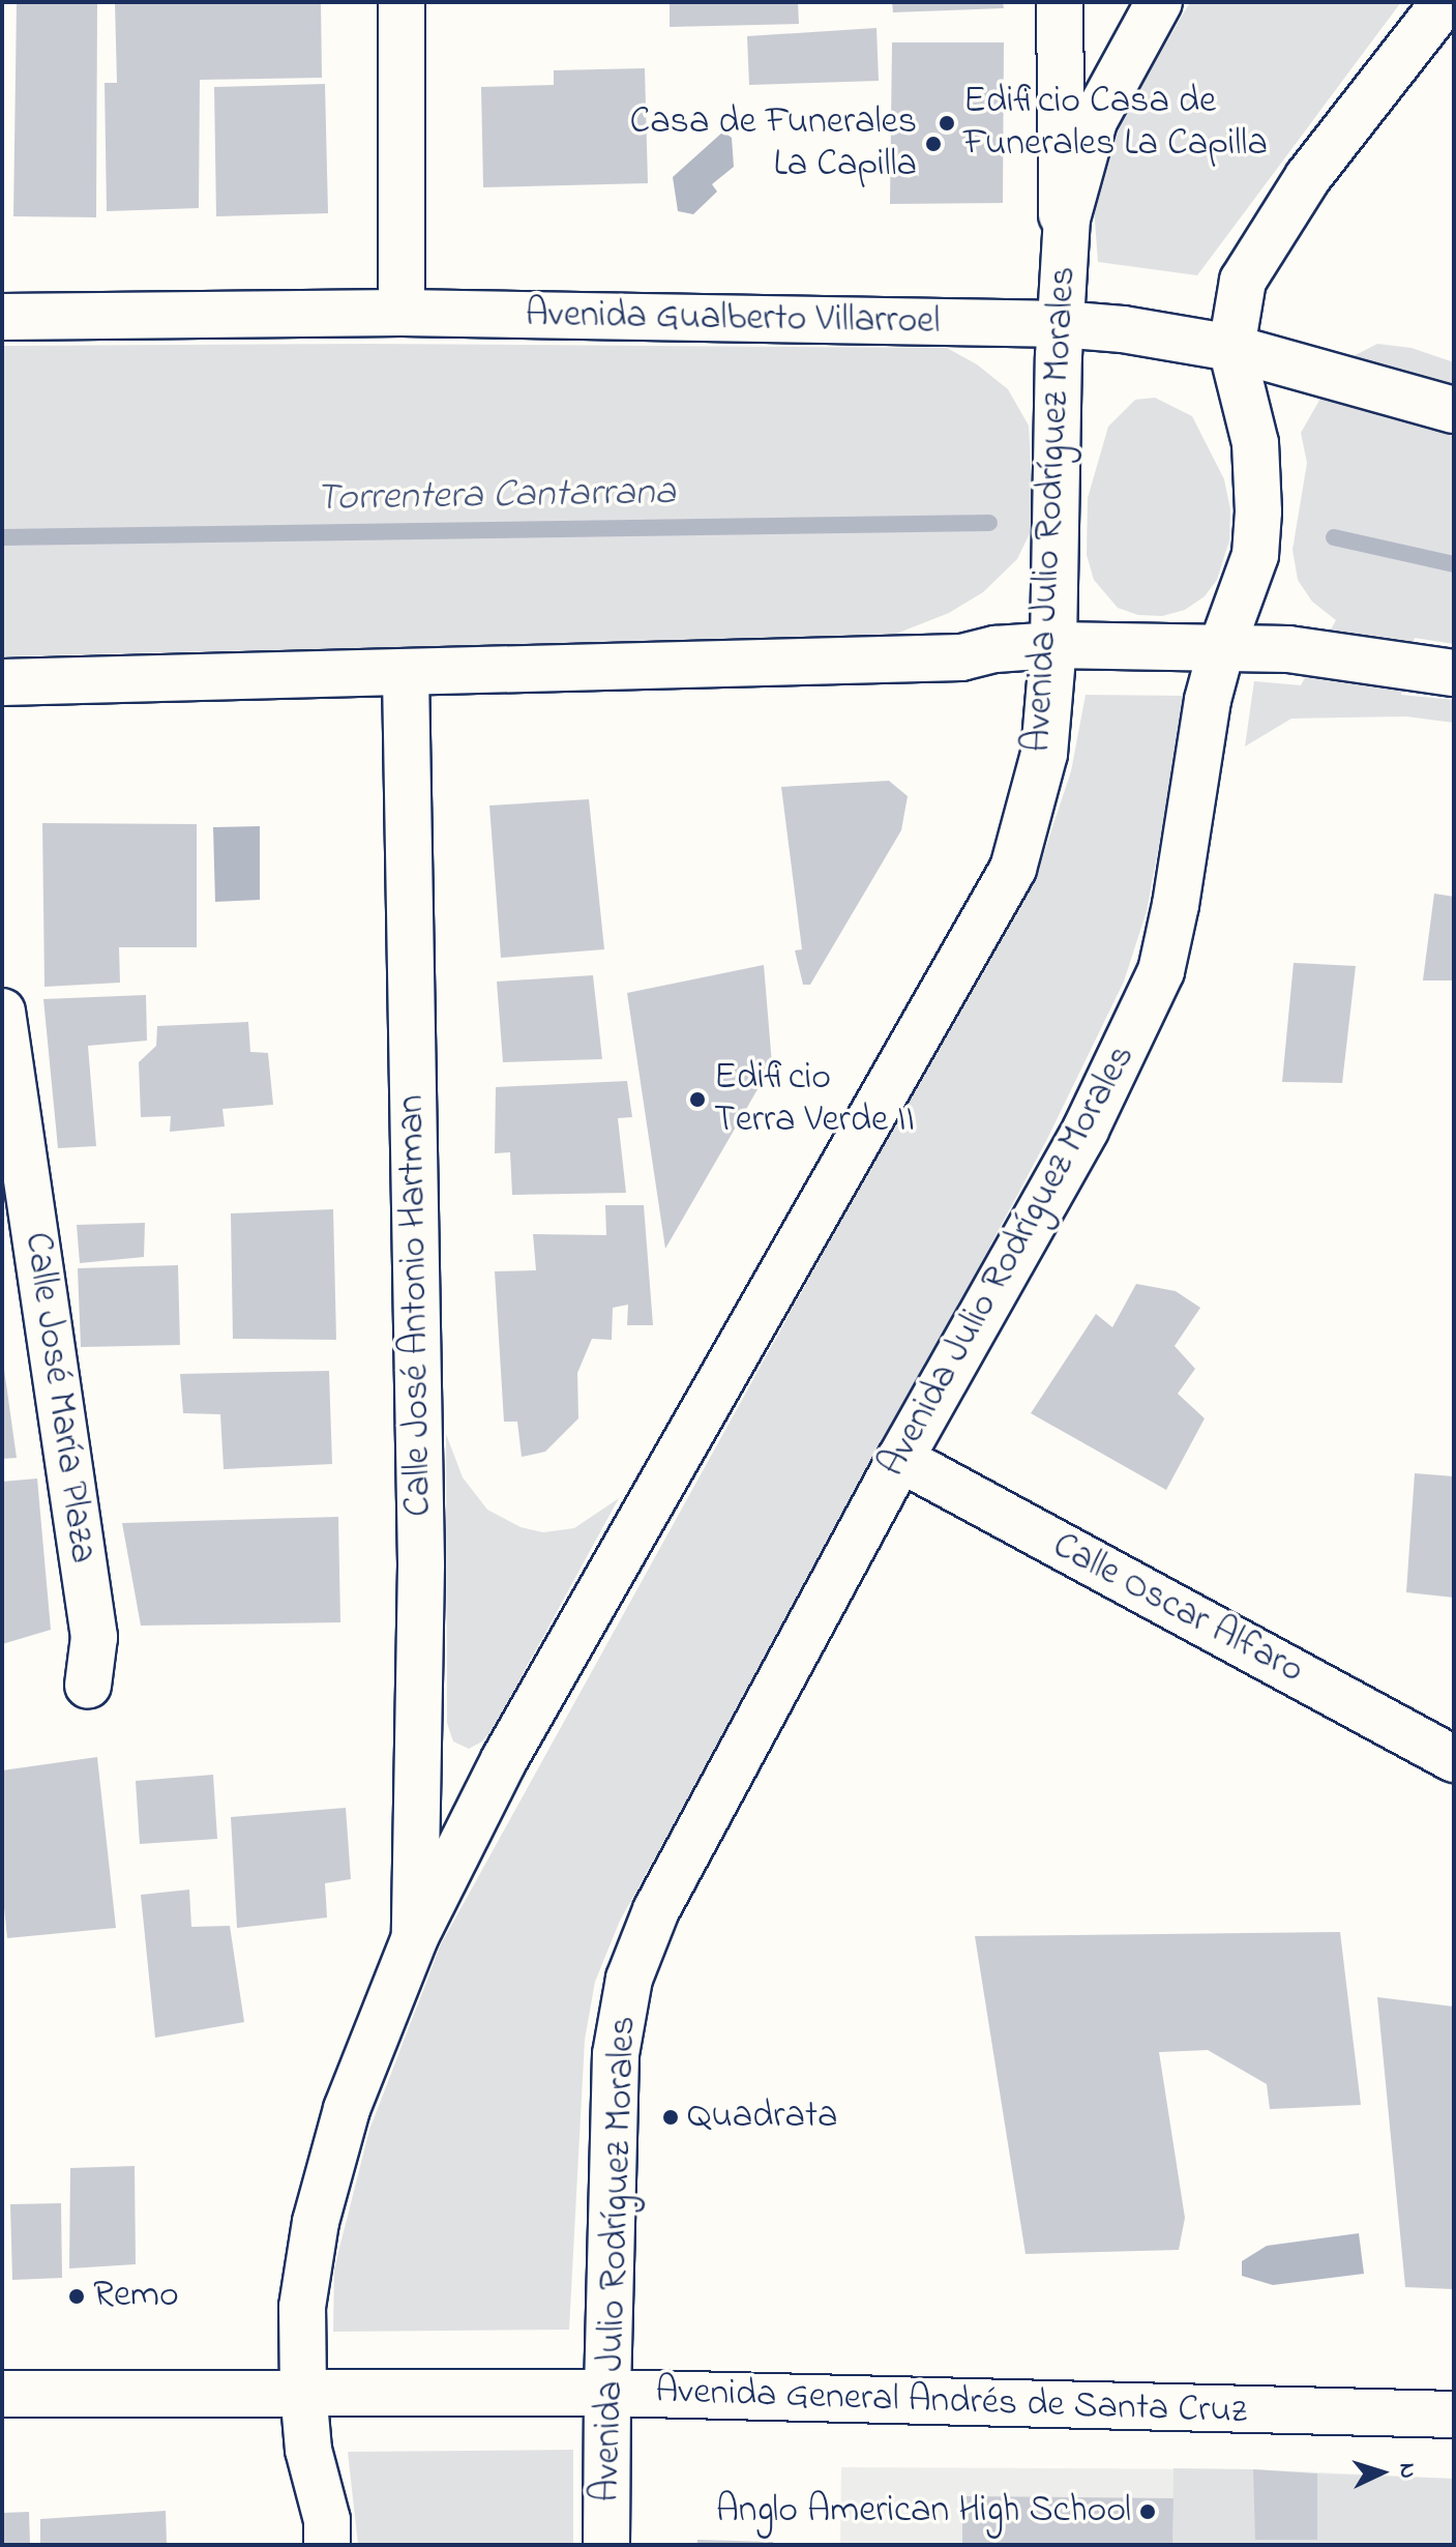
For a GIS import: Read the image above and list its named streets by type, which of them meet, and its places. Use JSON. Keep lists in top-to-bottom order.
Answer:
{
  "streets": {
    "main road": [
      "Avenida Gualberto Villarroel",
      "Avenida Julio Rodríguez Morales",
      "Calle José Antonio Hartman",
      "Calle José María Plaza",
      "Calle Oscar Alfaro",
      "Avenida General Andrés de Santa Cruz"
    ]
  },
  "crossings": [
    ["Avenida Gualberto Villarroel", "Avenida Julio Rodríguez Morales"],
    ["Avenida Julio Rodríguez Morales", "Calle José Antonio Hartman"],
    ["Avenida Julio Rodríguez Morales", "Calle Oscar Alfaro"],
    ["Avenida Julio Rodríguez Morales", "Avenida General Andrés de Santa Cruz"]
  ],
  "water": ["Torrentera Cantarrana"],
  "places": [
    "Edificio Casa de Funerales La Capilla",
    "Casa de Funerales La Capilla",
    "Edificio Terra Verde II",
    "Quadrata",
    "Remo",
    "Anglo American High School"
  ],
  "north": "right"
}
